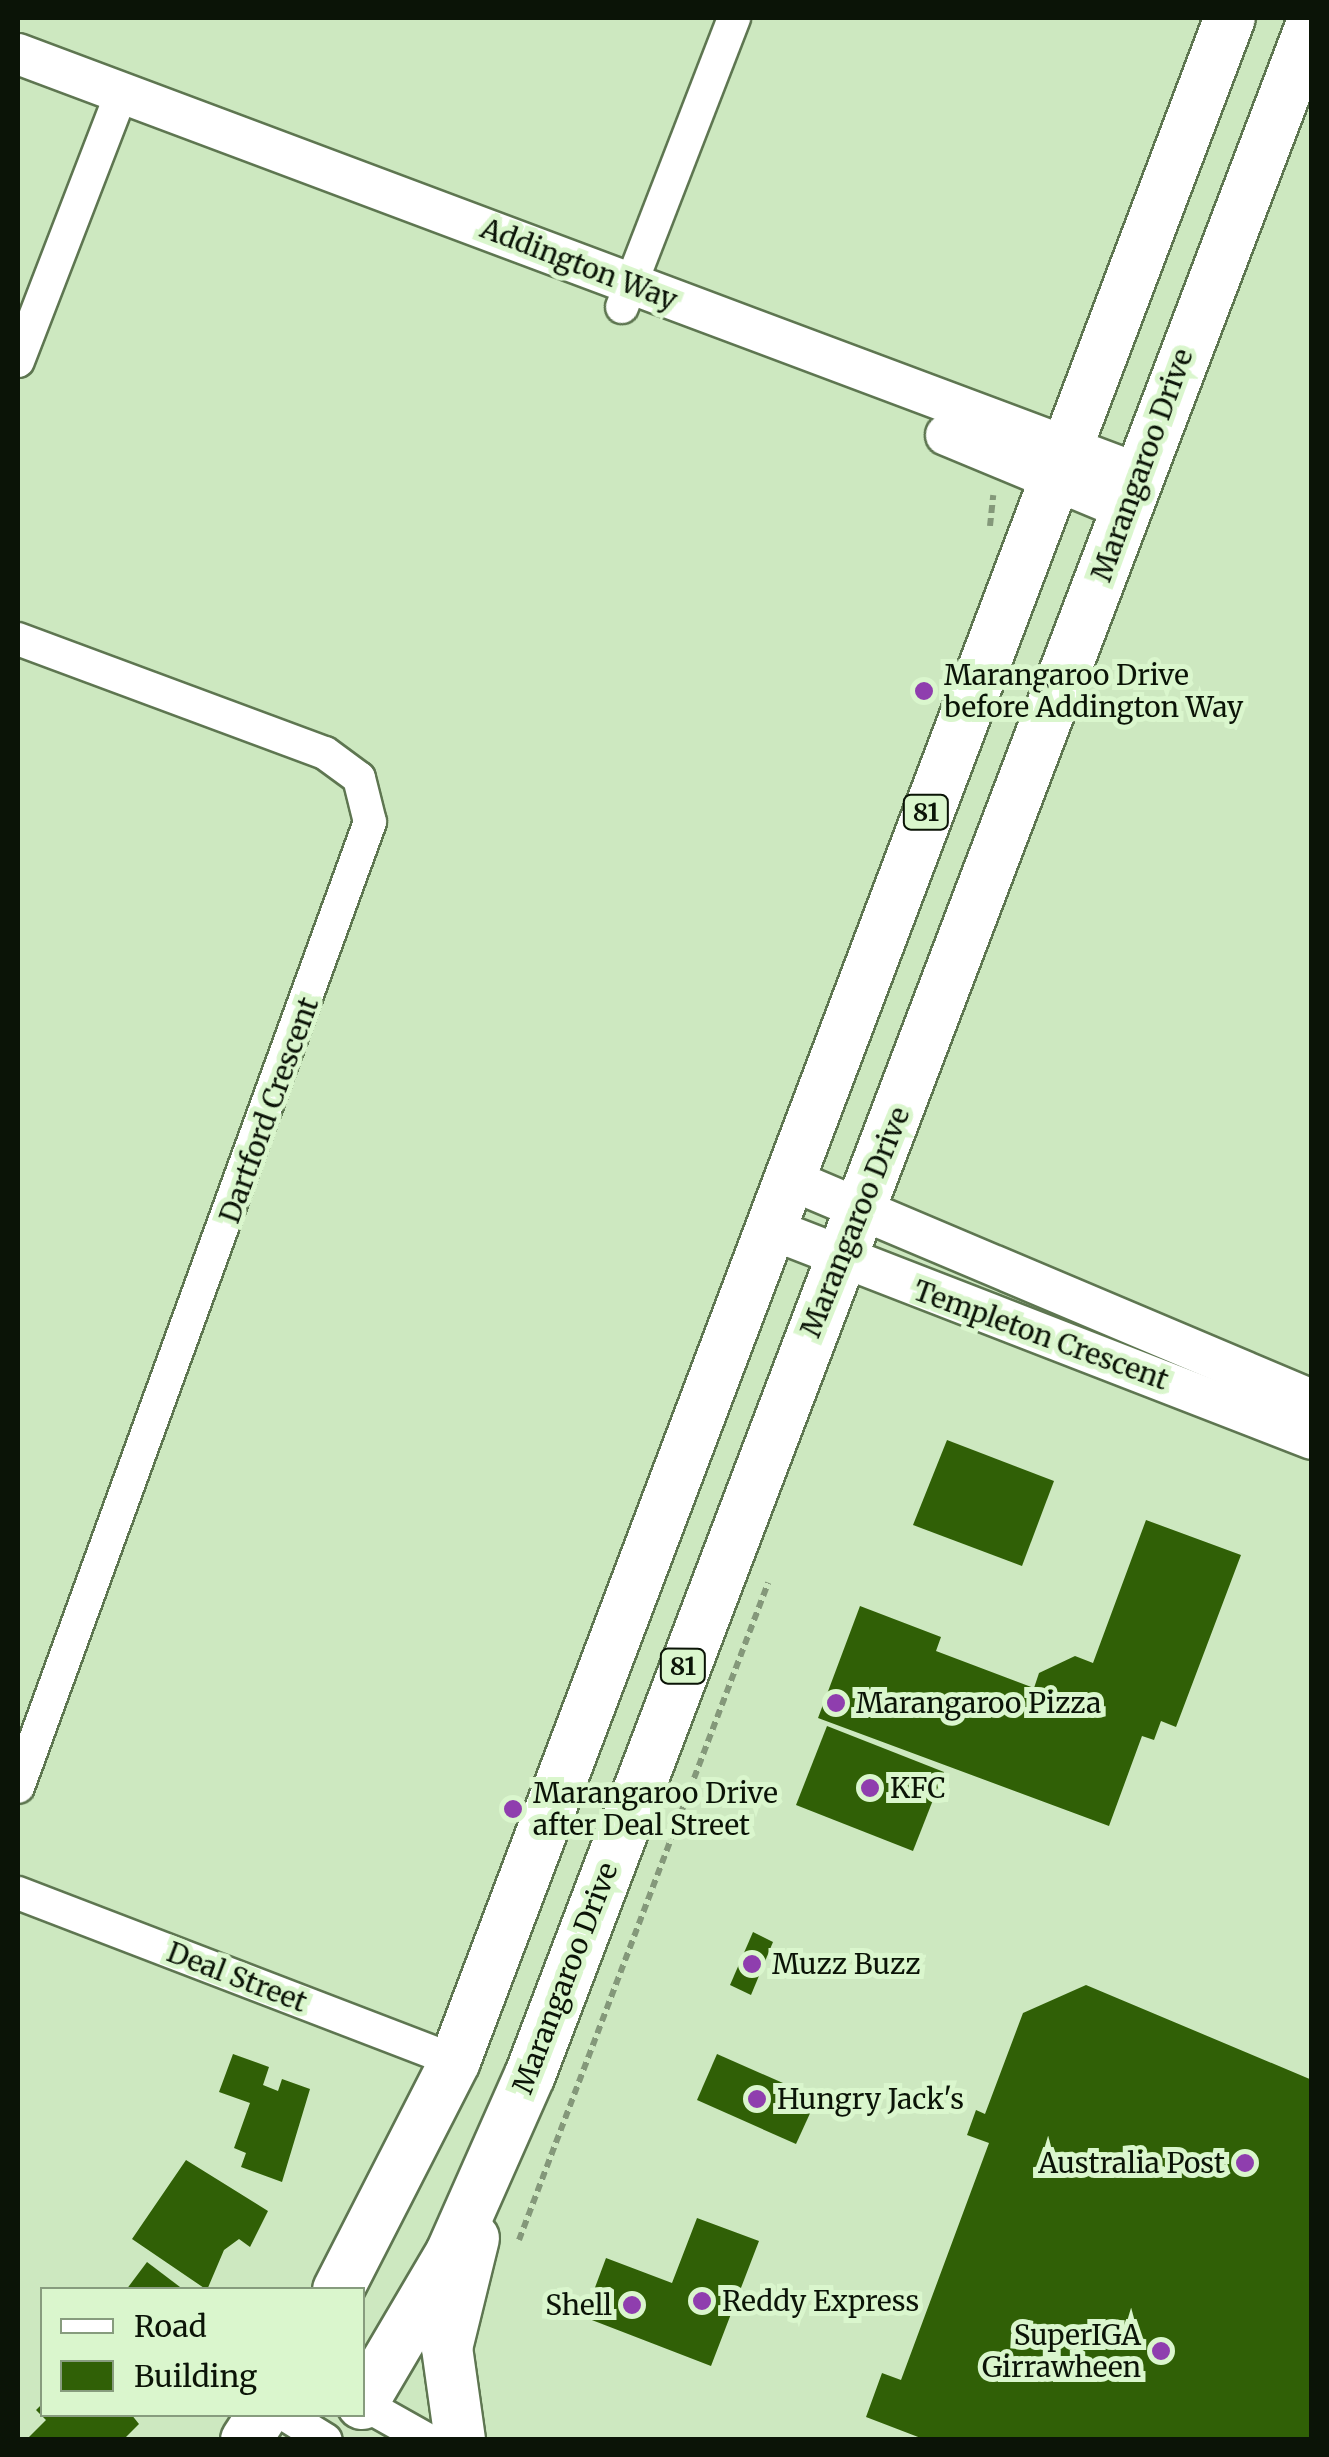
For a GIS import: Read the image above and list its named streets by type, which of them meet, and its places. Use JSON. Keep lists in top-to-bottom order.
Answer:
{
  "streets": {
    "main road": ["Marangaroo Drive", "81"],
    "street": [
      "Addington Way",
      "Dartford Crescent",
      "Templeton Crescent",
      "Deal Street"
    ]
  },
  "crossings": [
    ["Addington Way", "Marangaroo Drive"],
    ["Addington Way", "81"],
    ["Marangaroo Drive", "Templeton Crescent"],
    ["81", "Templeton Crescent"],
    ["81", "Deal Street"]
  ],
  "places": [
    "Marangaroo Drive before Addington Way",
    "Marangaroo Pizza",
    "KFC",
    "Marangaroo Drive after Deal Street",
    "Muzz Buzz",
    "Hungry Jack's",
    "Australia Post",
    "Reddy Express",
    "Shell",
    "SuperIGA Girrawheen"
  ],
  "legend": ["Road", "Building"]
}
